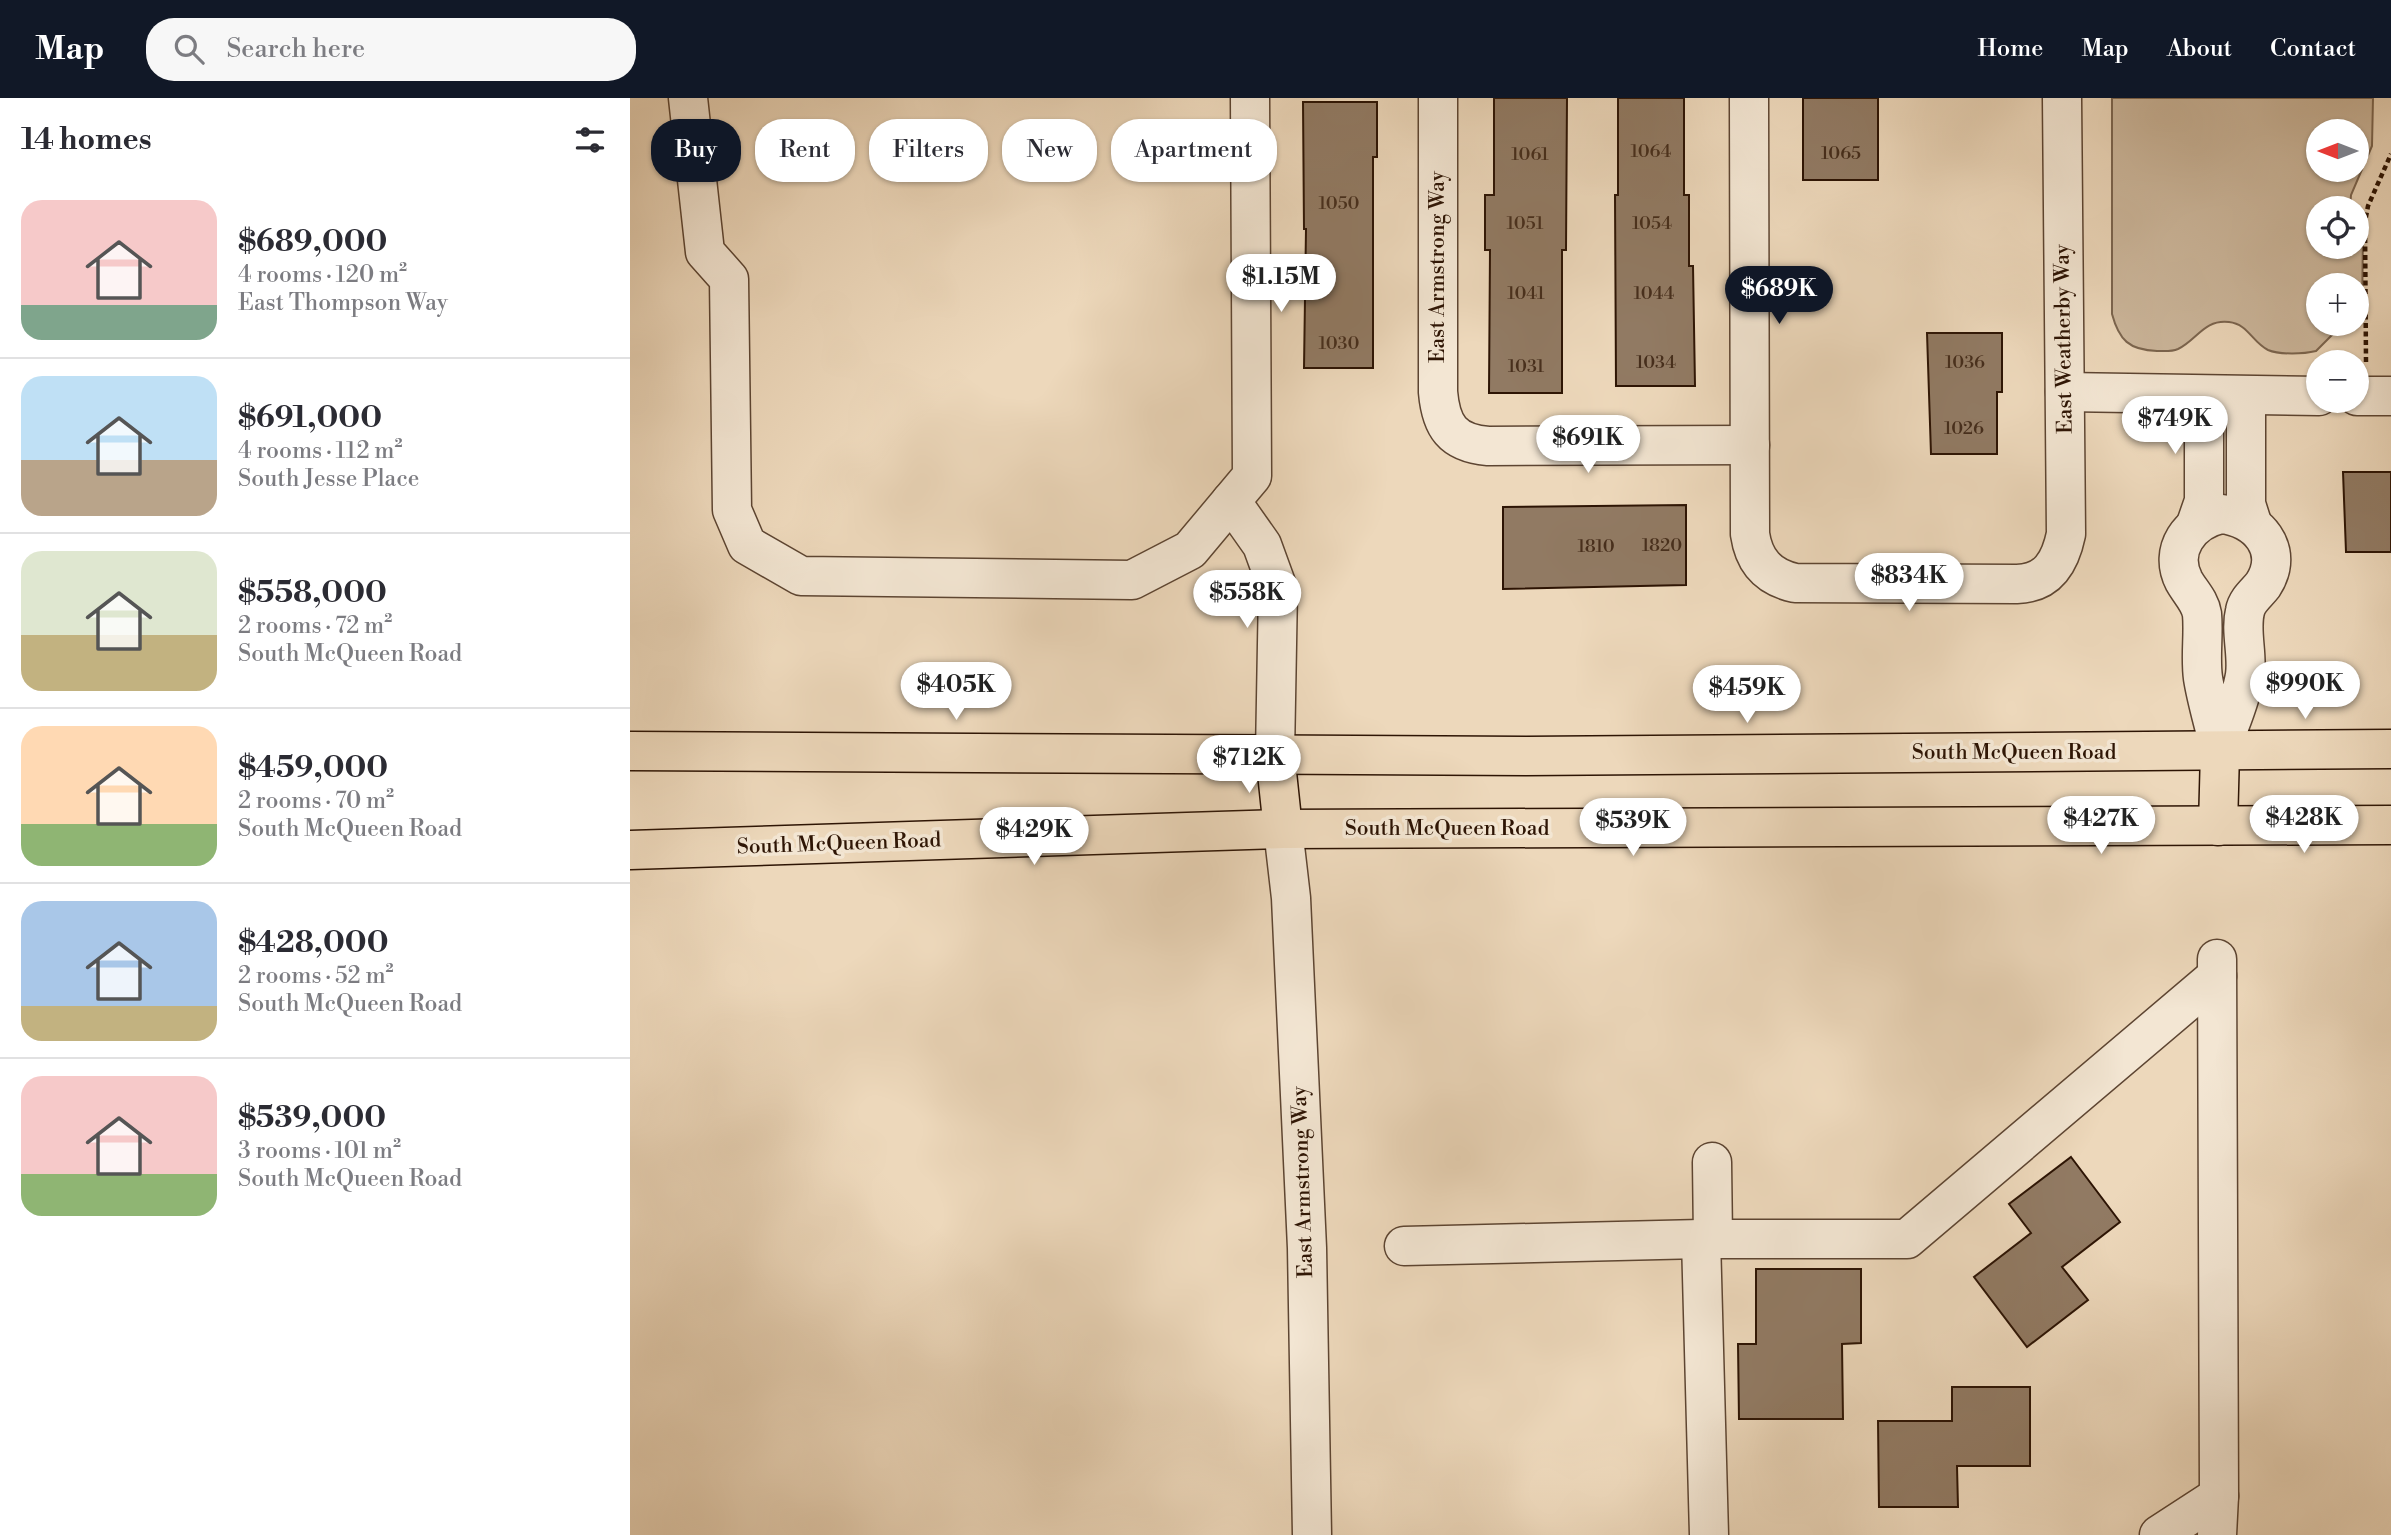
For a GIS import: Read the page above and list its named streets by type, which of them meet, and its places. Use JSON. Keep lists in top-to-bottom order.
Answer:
{
  "streets": {
    "main road": ["South McQueen Road"],
    "street": ["East Armstrong Way", "East Weatherby Way"]
  },
  "crossings": [
    ["East Armstrong Way", "East Weatherby Way"],
    ["East Armstrong Way", "South McQueen Road"]
  ],
  "house_numbers": [
    "1064",
    "1065",
    "1061",
    "1050",
    "1051",
    "1054",
    "1041",
    "1044",
    "1030",
    "1034",
    "1036",
    "1031",
    "1026",
    "1820",
    "1810"
  ],
  "north": "left",
  "page": {
    "header": "Map",
    "search": "Search here",
    "nav": [
      "Home",
      "Map",
      "About",
      "Contact"
    ],
    "heading": "14 homes",
    "map_buttons": ["+", "−"],
    "chip": [
      "Buy",
      "Rent",
      "Filters",
      "New",
      "Apartment"
    ],
    "list": [
      {
        "name": "$689,000",
        "note": "4 rooms · 120 m² · East Thompson Way"
      },
      {
        "name": "$691,000",
        "note": "4 rooms · 112 m² · South Jesse Place"
      },
      {
        "name": "$558,000",
        "note": "2 rooms · 72 m² · South McQueen Road"
      },
      {
        "name": "$459,000",
        "note": "2 rooms · 70 m² · South McQueen Road"
      },
      {
        "name": "$428,000",
        "note": "2 rooms · 52 m² · South McQueen Road"
      },
      {
        "name": "$539,000",
        "note": "3 rooms · 101 m² · South McQueen Road"
      }
    ],
    "price": [
      "$1.15M",
      "$689K",
      "$749K",
      "$691K",
      "$834K",
      "$558K",
      "$990K",
      "$405K",
      "$459K",
      "$712K",
      "$428K",
      "$427K",
      "$539K",
      "$429K"
    ]
  }
}
